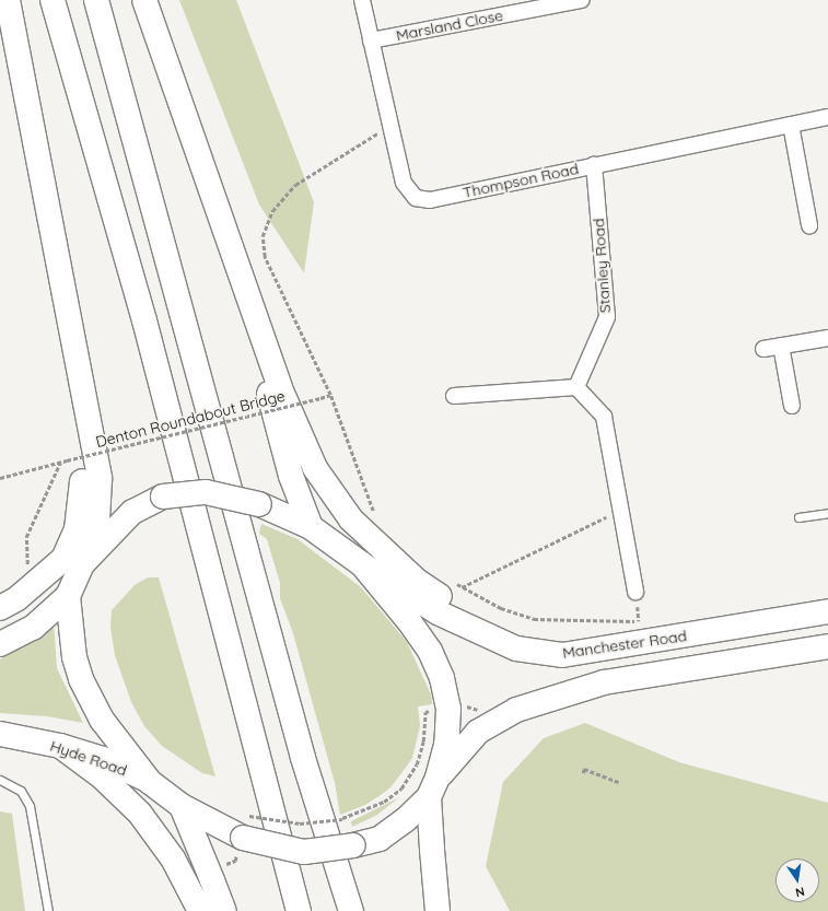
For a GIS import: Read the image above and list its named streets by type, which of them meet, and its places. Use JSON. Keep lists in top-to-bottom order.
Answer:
{
  "streets": {
    "highway": ["Manchester Road", "Hyde Road"],
    "street": ["Marsland Close", "Thompson Road", "Stanley Road"],
    "path": ["Denton Roundabout Bridge"]
  },
  "crossings": [
    ["Marsland Close", "Thompson Road"],
    ["Thompson Road", "Stanley Road"]
  ],
  "north": "bottom"
}
